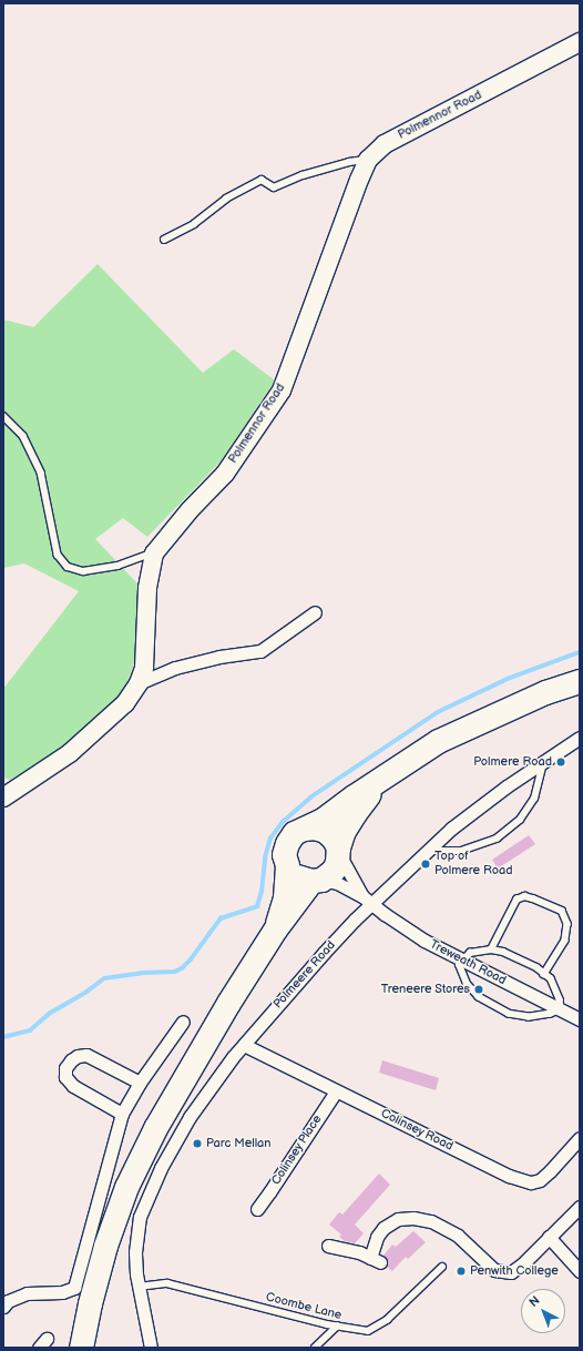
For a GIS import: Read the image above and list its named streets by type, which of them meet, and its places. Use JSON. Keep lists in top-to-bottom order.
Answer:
{
  "streets": {
    "street": [
      "Polmennor Road",
      "Treweath Road",
      "Polmeere Road",
      "Colinsey Road",
      "Colinsey Place"
    ],
    "lane": ["Coombe Lane"]
  },
  "crossings": [
    ["Treweath Road", "Polmeere Road"],
    ["Polmeere Road", "Colinsey Road"],
    ["Polmeere Road", "Coombe Lane"],
    ["Colinsey Road", "Colinsey Place"]
  ],
  "places": [
    "Polmere Road",
    "Top of Polmere Road",
    "Treneere Stores",
    "Parc Mellan",
    "Penwith College"
  ],
  "north": "top left"
}
